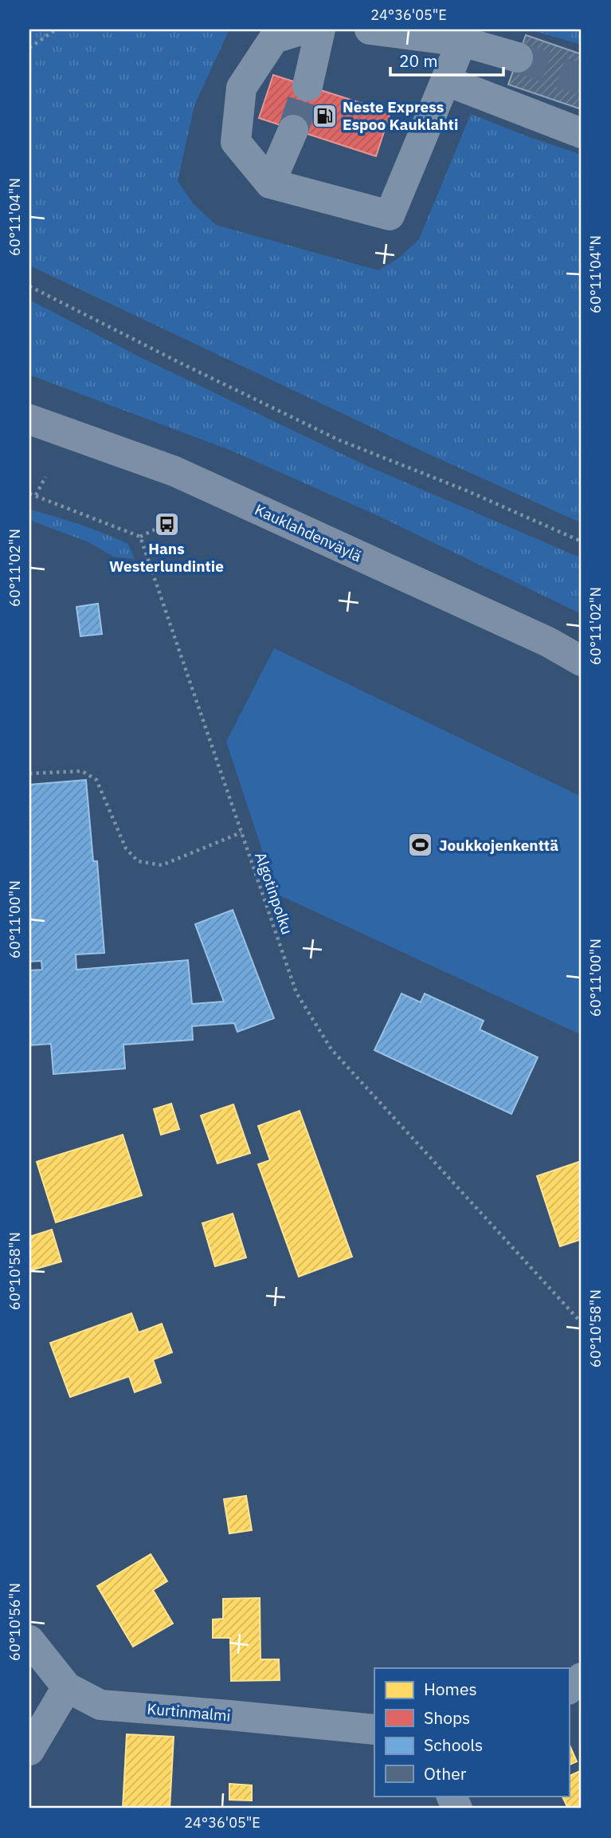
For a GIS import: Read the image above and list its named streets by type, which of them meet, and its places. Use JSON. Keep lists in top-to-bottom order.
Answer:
{
  "streets": {
    "main road": ["Kauklahdenväylä"],
    "street": ["Kurtinmalmi"],
    "path": ["Algotinpolku"]
  },
  "places": {
    "fuel station": ["Neste Express Espoo Kauklahti"],
    "bus stop": ["Hans Westerlundintie"],
    "sports": ["Joukkojenkenttä"]
  },
  "legend": [
    "Homes",
    "Shops",
    "Schools",
    "Other"
  ],
  "scale_bar": "20 m",
  "coordinates": [
    "24°36'05\"E",
    "60°11'04\"N",
    "60°11'02\"N",
    "60°11'00\"N",
    "60°10'58\"N",
    "60°10'56\"N"
  ]
}
